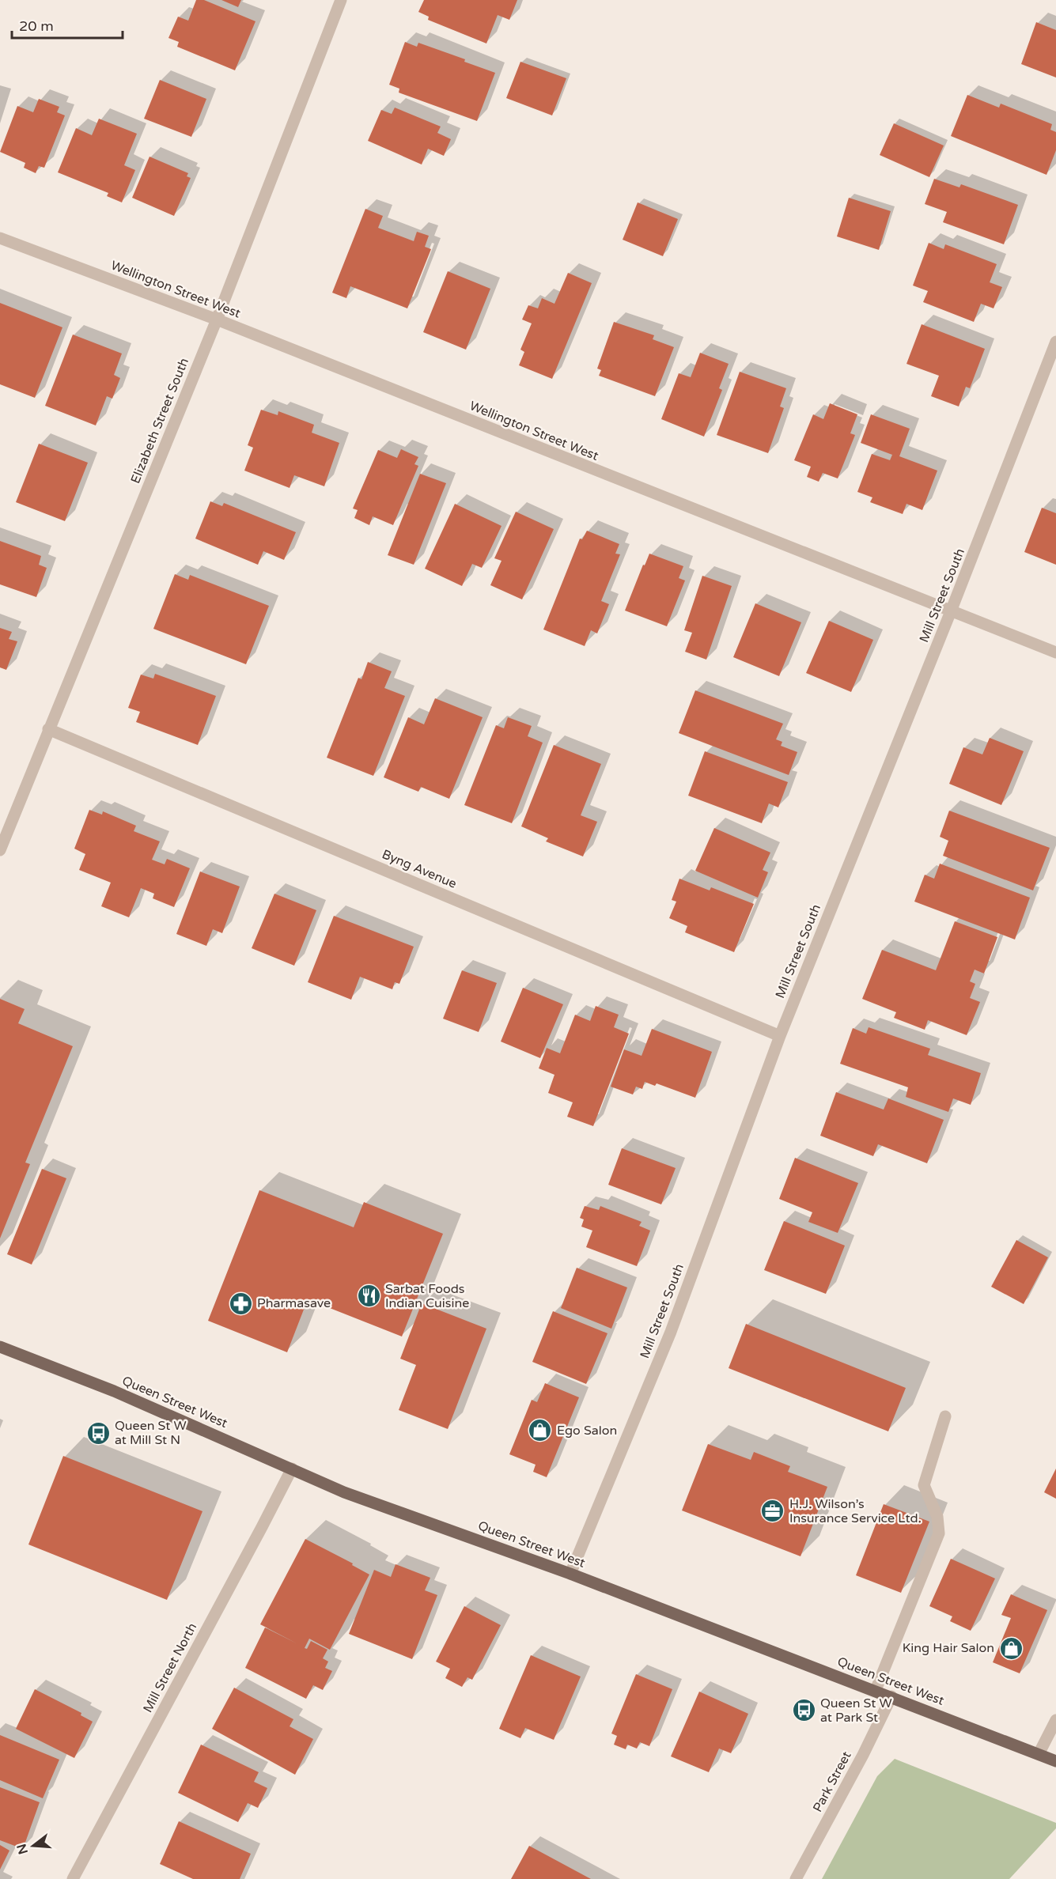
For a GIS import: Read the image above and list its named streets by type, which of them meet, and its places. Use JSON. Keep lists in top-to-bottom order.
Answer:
{
  "streets": {
    "main road": ["Queen Street West"],
    "street": [
      "Wellington Street West",
      "Elizabeth Street South",
      "Mill Street South",
      "Byng Avenue",
      "Mill Street North",
      "Park Street"
    ]
  },
  "crossings": [
    ["Wellington Street West", "Elizabeth Street South"],
    ["Wellington Street West", "Mill Street South"],
    ["Elizabeth Street South", "Byng Avenue"],
    ["Mill Street South", "Byng Avenue"],
    ["Mill Street South", "Queen Street West"],
    ["Queen Street West", "Mill Street North"],
    ["Queen Street West", "Park Street"]
  ],
  "places": {
    "restaurant": ["Sarbat Foods Indian Cuisine"],
    "pharmacy": ["Pharmasave"],
    "shop": ["Ego Salon", "King Hair Salon"],
    "bus stop": ["Queen St W at Mill St N", "Queen St W at Park St"],
    "office": ["H.J. Wilson’s Insurance Service Ltd."]
  },
  "scale_bar": "20 m",
  "north": "left"
}
